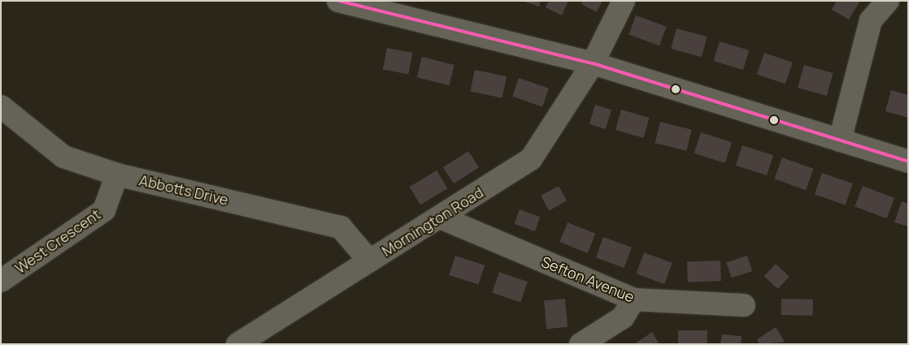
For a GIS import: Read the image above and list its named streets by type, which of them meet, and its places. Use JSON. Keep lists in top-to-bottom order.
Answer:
{
  "streets": {
    "street": [
      "Abbotts Drive",
      "Mornington Road",
      "West Crescent",
      "Sefton Avenue"
    ]
  },
  "crossings": [
    ["Abbotts Drive", "Mornington Road"],
    ["Abbotts Drive", "West Crescent"],
    ["Mornington Road", "Sefton Avenue"]
  ]
}
